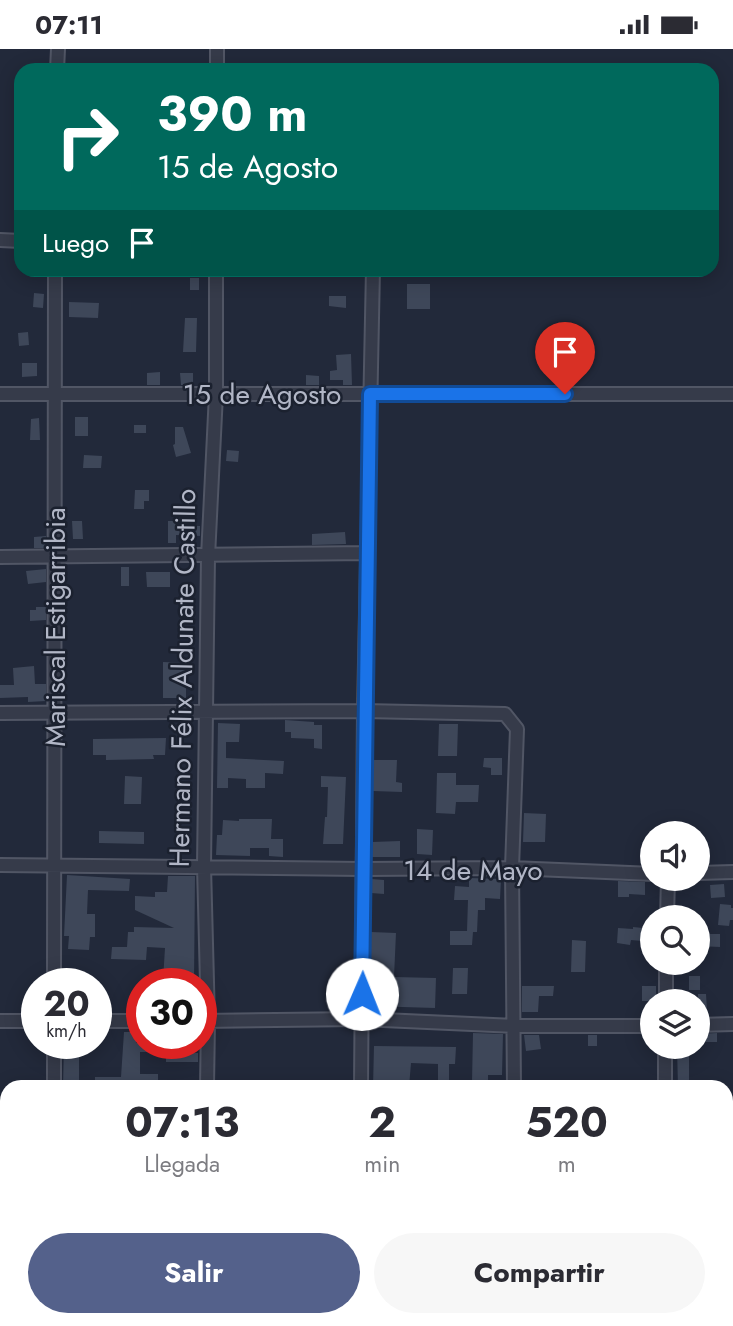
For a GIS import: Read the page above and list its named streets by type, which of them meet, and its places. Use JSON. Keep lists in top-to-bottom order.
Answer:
{
  "streets": {
    "street": [
      "15 de Agosto",
      "Mariscal Estigarribia",
      "Hermano Félix Aldunate Castillo",
      "14 de Mayo"
    ]
  },
  "crossings": [
    ["15 de Agosto", "Mariscal Estigarribia"],
    ["15 de Agosto", "Hermano Félix Aldunate Castillo"],
    ["Mariscal Estigarribia", "14 de Mayo"],
    ["Hermano Félix Aldunate Castillo", "14 de Mayo"]
  ],
  "page": {
    "status": "07:11",
    "turn": ["390 m", "15 de Agosto"],
    "then": "Luego",
    "speed": "20 km/h",
    "limit": "30",
    "eta": [
      "07:13",
      "Llegada",
      "2",
      "min",
      "520",
      "m"
    ],
    "buttons": ["Salir", "Compartir"]
  }
}
